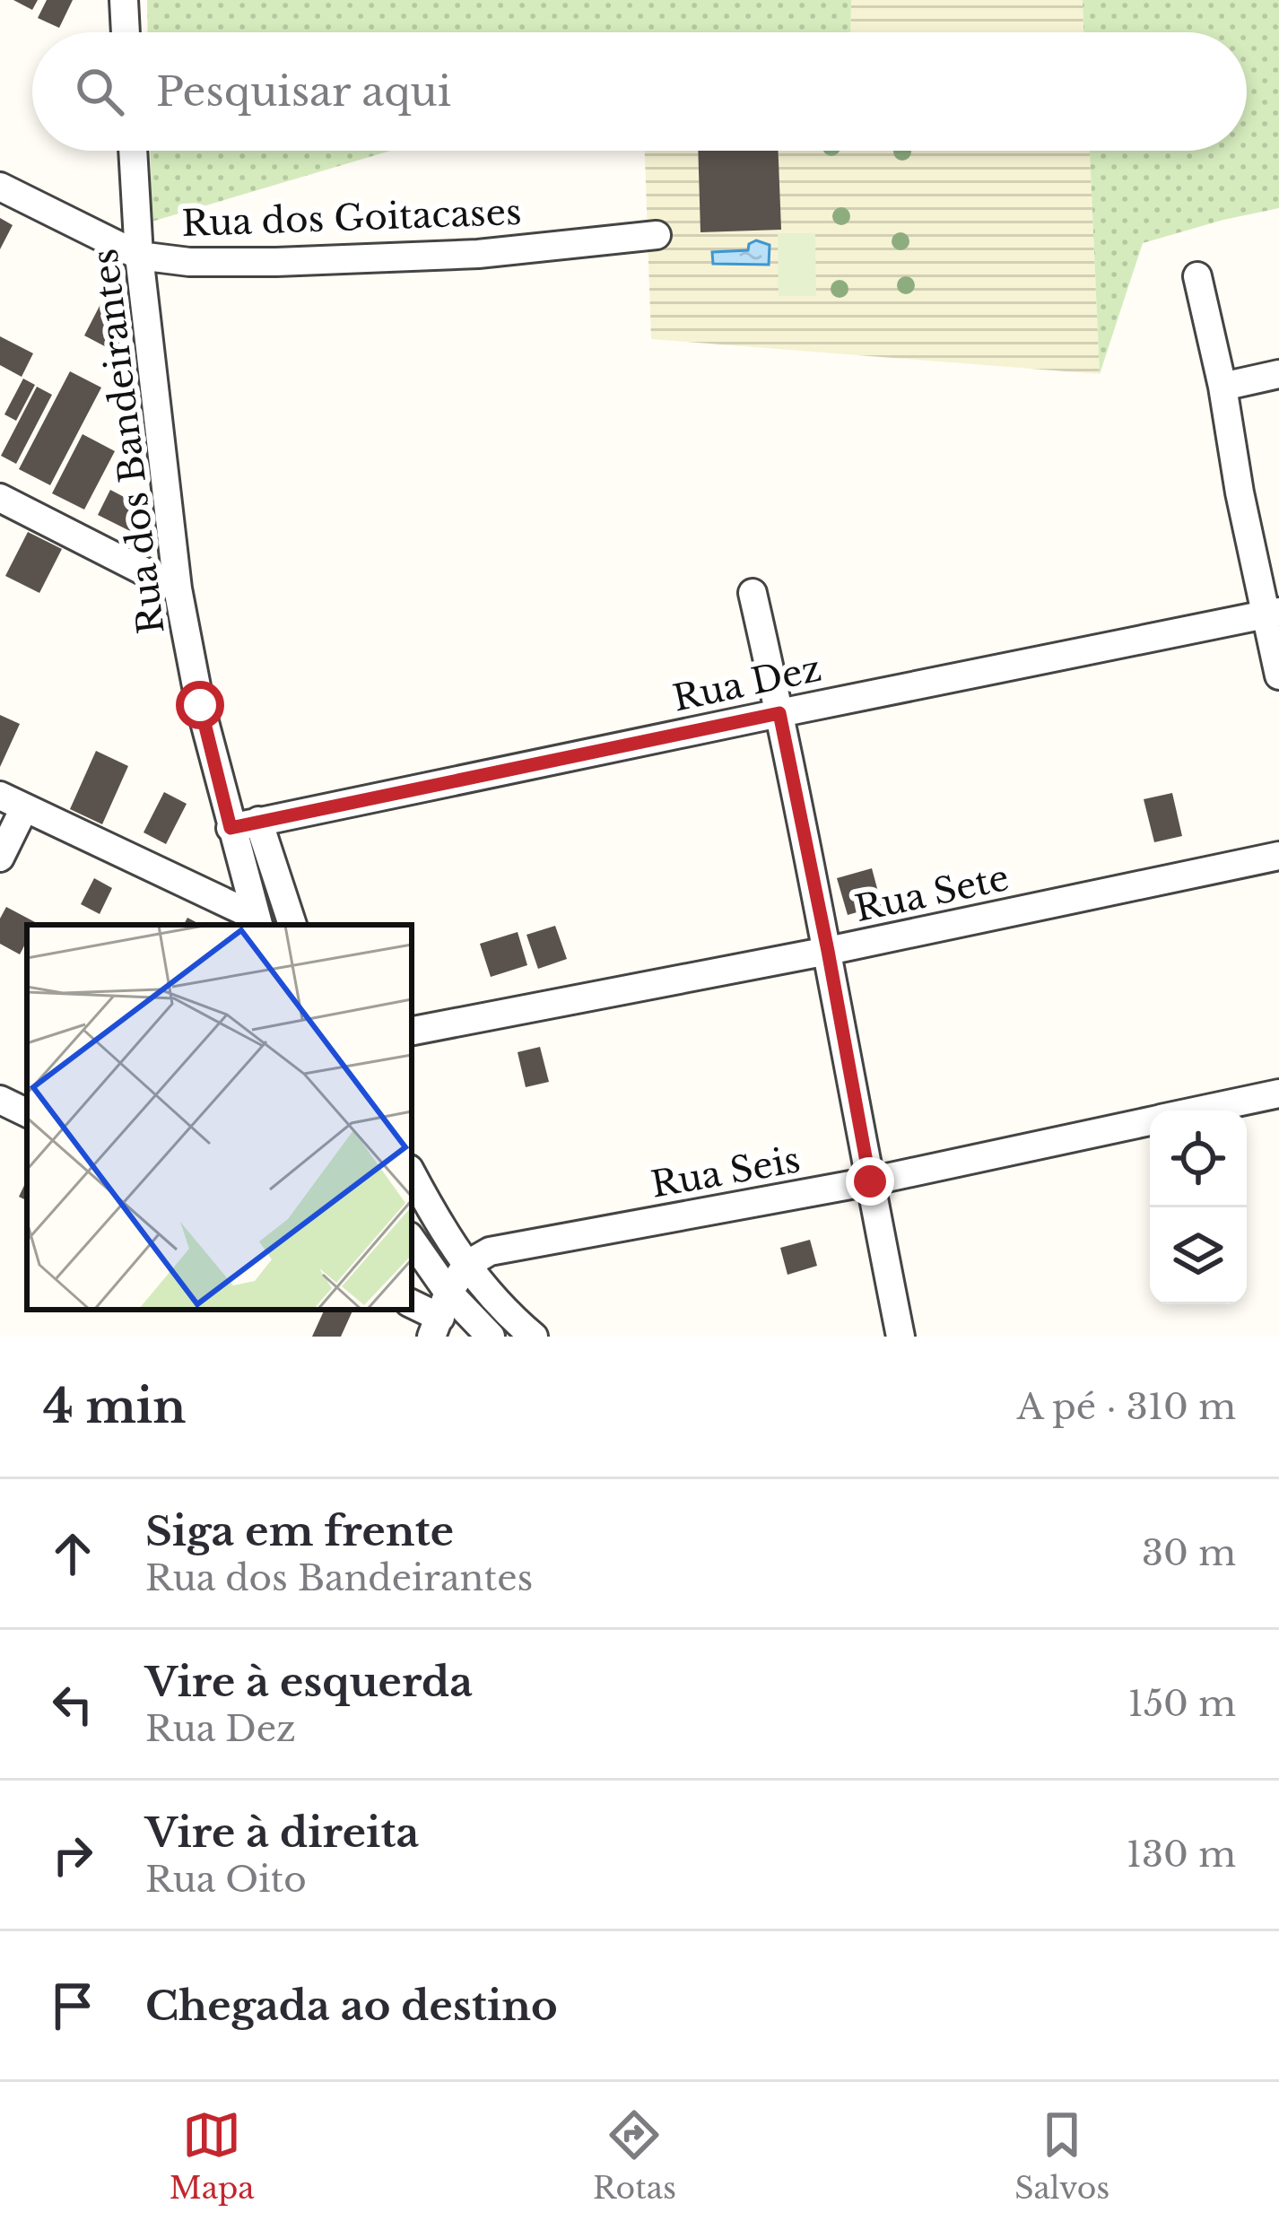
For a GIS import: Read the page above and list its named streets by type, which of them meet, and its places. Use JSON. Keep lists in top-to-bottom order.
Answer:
{
  "streets": {
    "street": [
      "Rua dos Goitacases",
      "Rua dos Bandeirantes",
      "Rua Dez",
      "Rua Sete",
      "Rua Seis"
    ]
  },
  "crossings": [
    ["Rua dos Goitacases", "Rua dos Bandeirantes"],
    ["Rua dos Bandeirantes", "Rua Dez"]
  ],
  "page": {
    "search": "Pesquisar aqui",
    "heading": ["4 min", "A pé · 310 m"],
    "list": [
      ["Siga em frente", "Rua dos Bandeirantes", "30 m"],
      ["Vire à esquerda", "Rua Dez", "150 m"],
      ["Vire à direita", "Rua Oito", "130 m"],
      "Chegada ao destino"
    ],
    "nav": ["Mapa", "Rotas", "Salvos"]
  }
}
